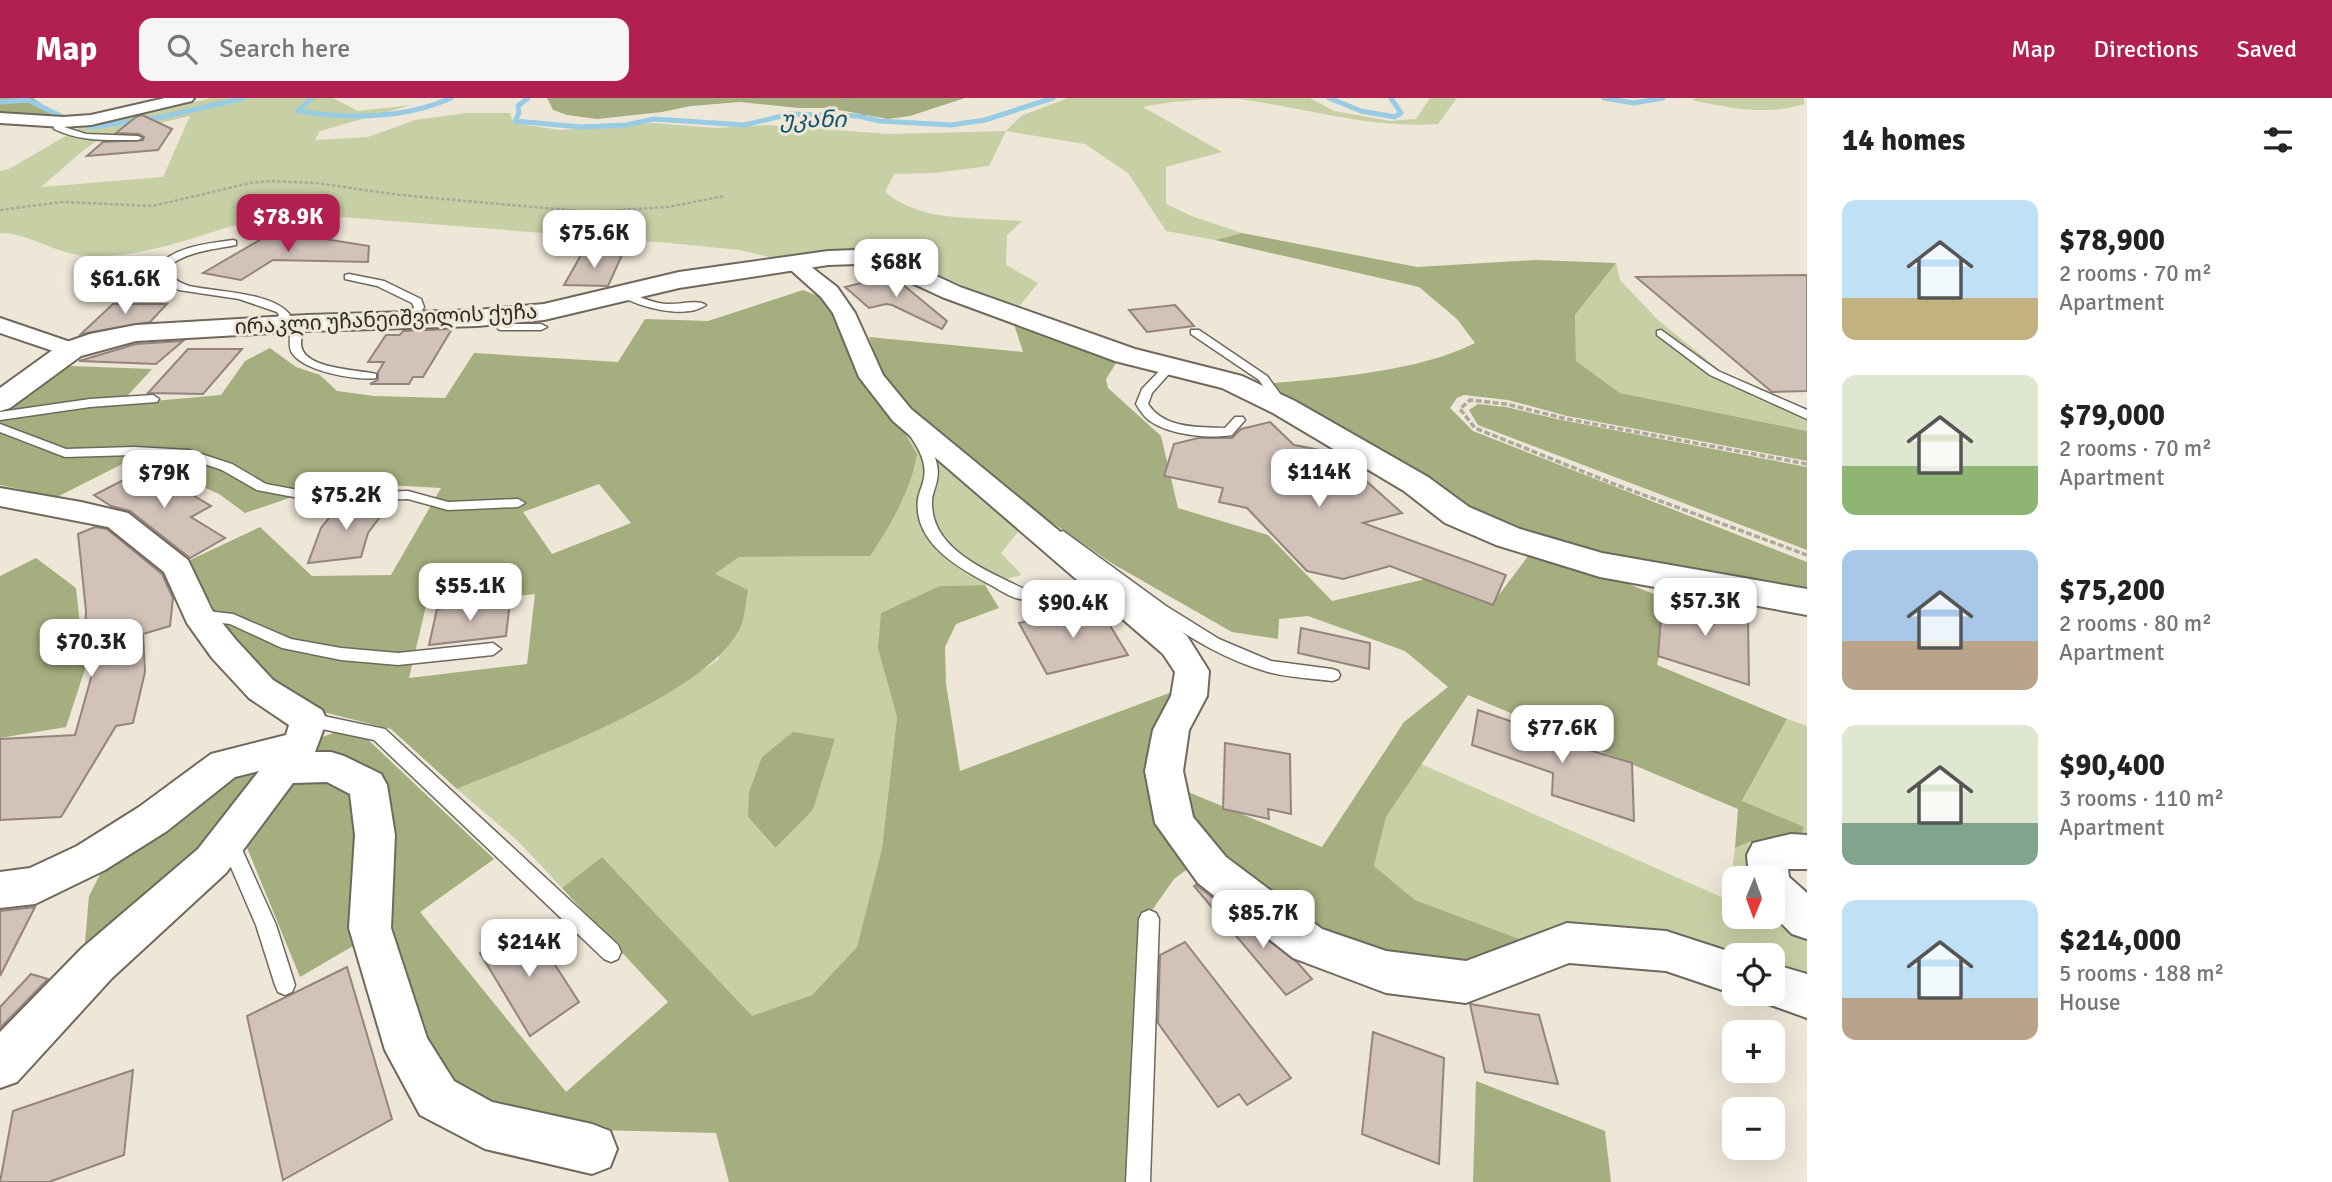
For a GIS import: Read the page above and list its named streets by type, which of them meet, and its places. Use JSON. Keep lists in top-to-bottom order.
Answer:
{
  "streets": {
    "street": ["ირაკლი უჩანეიშვილის ქუჩა"]
  },
  "water": ["უკანი"],
  "north": "bottom",
  "page": {
    "header": "Map",
    "search": "Search here",
    "nav": ["Map", "Directions", "Saved"],
    "heading": "14 homes",
    "list": [
      {
        "name": "$78,900",
        "note": "2 rooms · 70 m² · Apartment"
      },
      {
        "name": "$79,000",
        "note": "2 rooms · 70 m² · Apartment"
      },
      {
        "name": "$75,200",
        "note": "2 rooms · 80 m² · Apartment"
      },
      {
        "name": "$90,400",
        "note": "3 rooms · 110 m² · Apartment"
      },
      {
        "name": "$214,000",
        "note": "5 rooms · 188 m² · House"
      }
    ],
    "price": [
      "$78.9K",
      "$75.6K",
      "$68K",
      "$61.6K",
      "$114K",
      "$79K",
      "$75.2K",
      "$55.1K",
      "$57.3K",
      "$90.4K",
      "$70.3K",
      "$77.6K",
      "$85.7K",
      "$214K"
    ],
    "map_buttons": ["+", "−"]
  }
}
